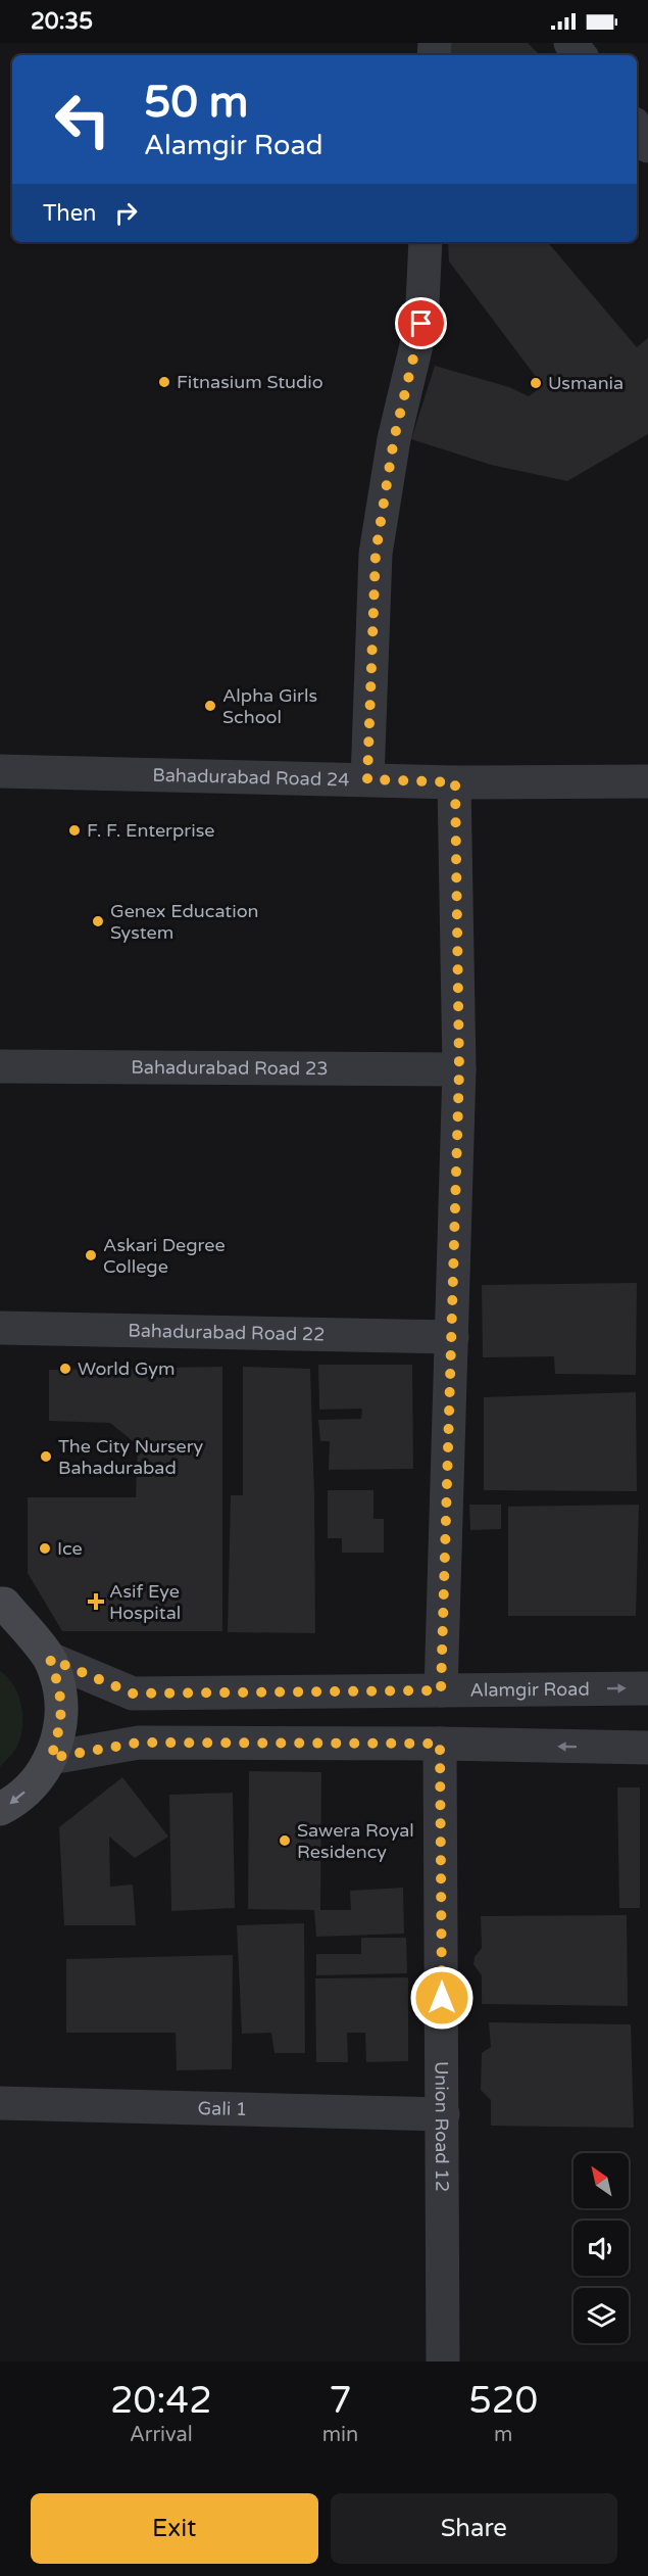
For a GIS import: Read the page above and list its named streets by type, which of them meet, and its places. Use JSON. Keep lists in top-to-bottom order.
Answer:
{
  "streets": {
    "street": [
      "Bahadurabad Road 24",
      "Bahadurabad Road 23",
      "Bahadurabad Road 22",
      "Alamgir Road",
      "Gali 1",
      "Union Road 12"
    ]
  },
  "crossings": [
    ["Gali 1", "Union Road 12"]
  ],
  "places": {
    "other": [
      "Fitnasium Studio",
      "Usmania",
      "Alpha Girls School",
      "F. F. Enterprise",
      "Genex Education System",
      "Askari Degree College",
      "World Gym",
      "The City Nursery Bahadurabad",
      "Ice",
      "Sawera Royal Residency"
    ],
    "health": ["Asif Eye Hospital"]
  },
  "north": "top left",
  "page": {
    "status": "20:35",
    "turn": ["50 m", "Alamgir Road"],
    "then": "Then",
    "eta": [
      "20:42",
      "Arrival",
      "7",
      "min",
      "520",
      "m"
    ],
    "buttons": ["Exit", "Share"]
  }
}
